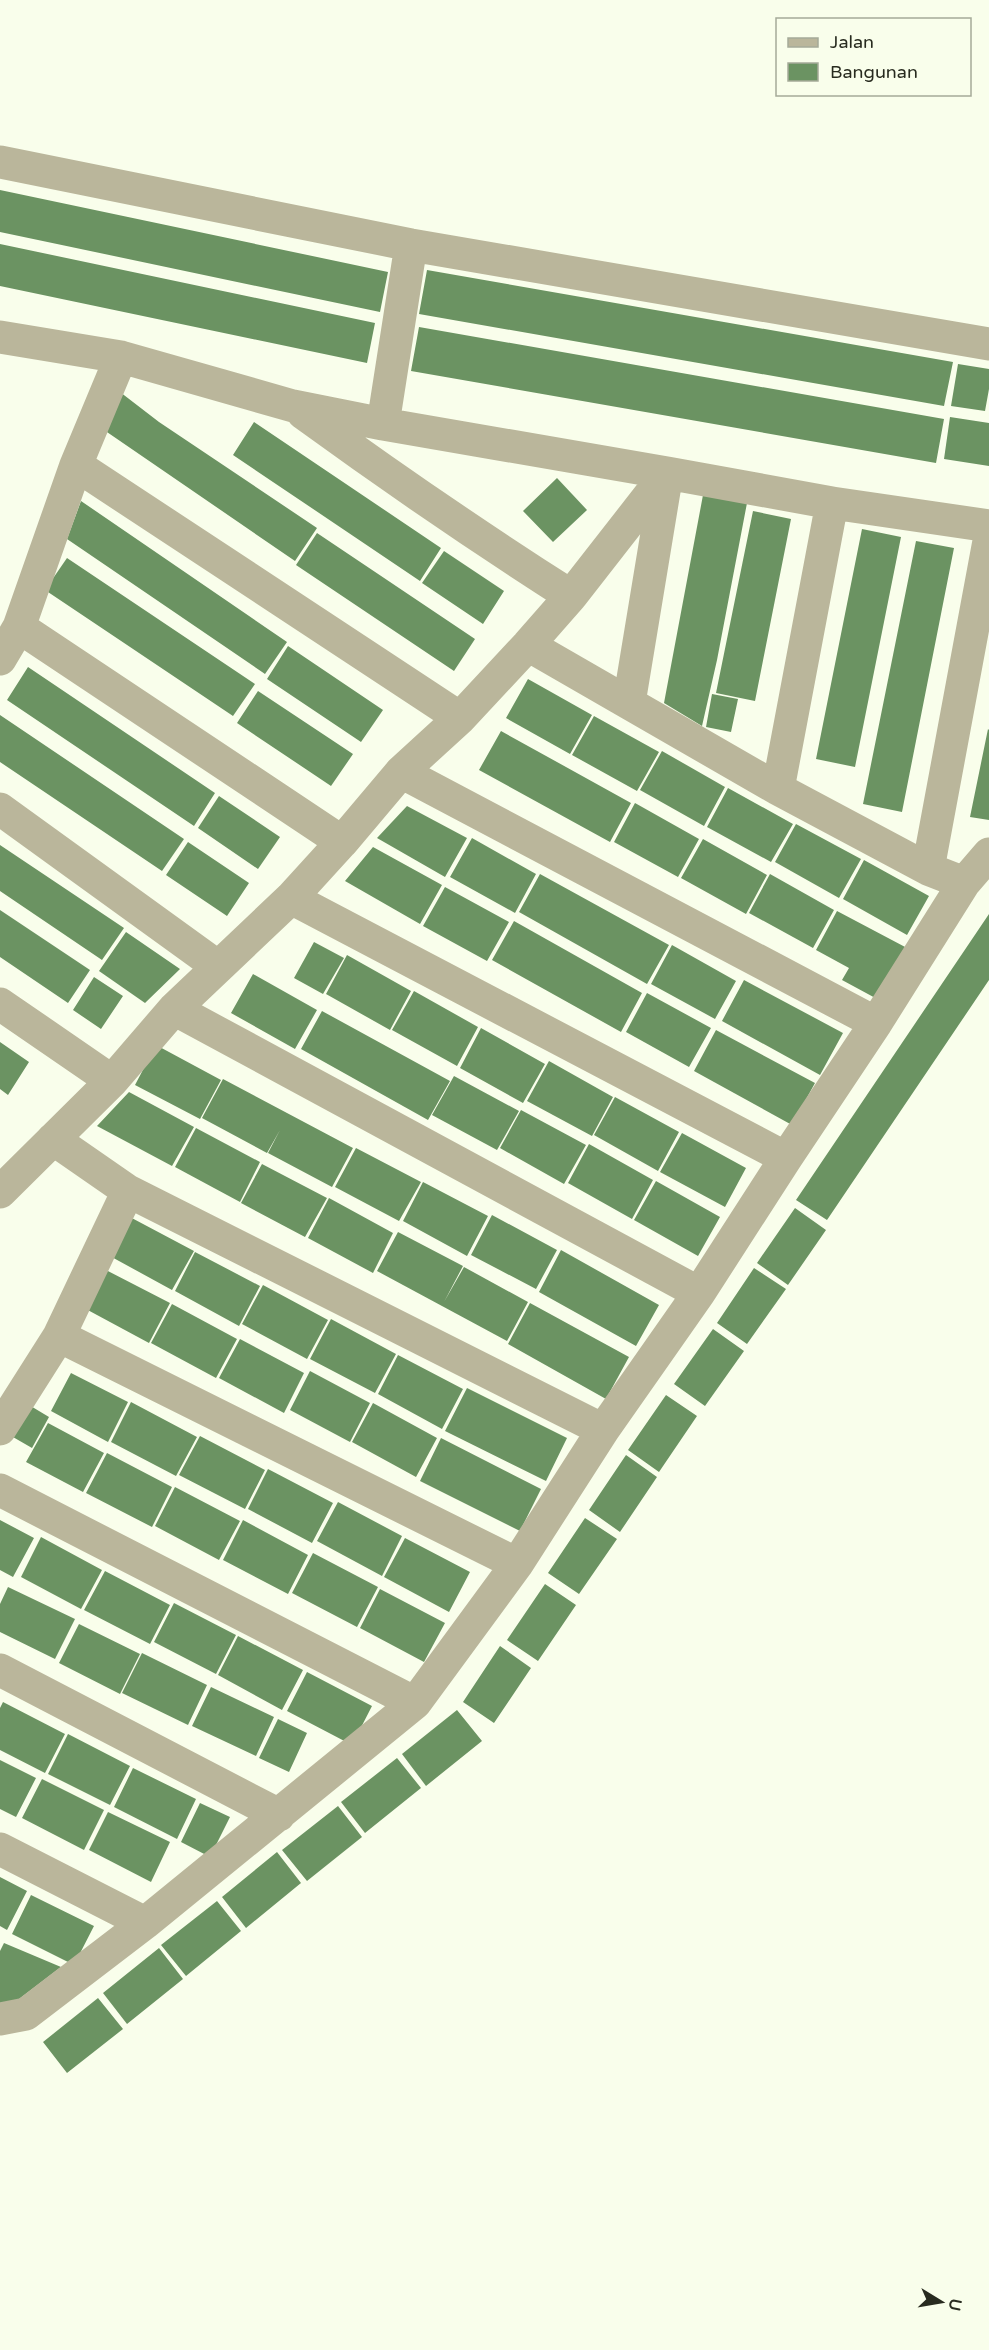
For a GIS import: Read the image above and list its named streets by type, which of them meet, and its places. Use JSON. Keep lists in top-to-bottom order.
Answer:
{
  "legend": ["Jalan", "Bangunan"],
  "north": "right"
}
